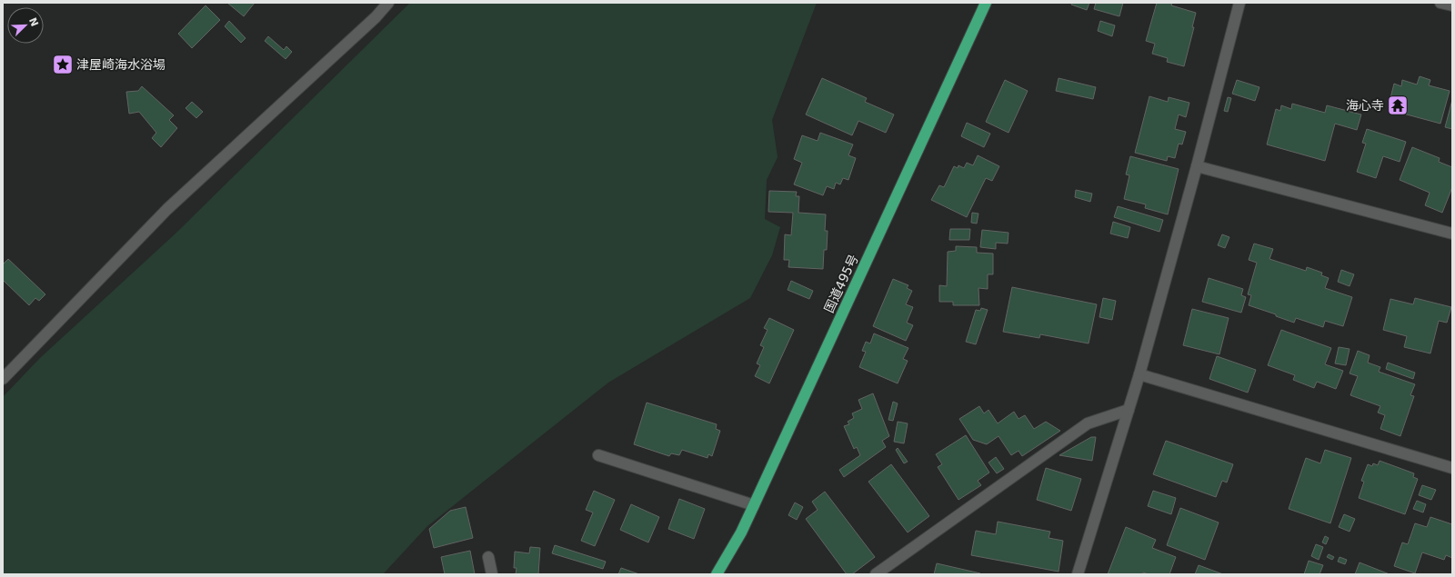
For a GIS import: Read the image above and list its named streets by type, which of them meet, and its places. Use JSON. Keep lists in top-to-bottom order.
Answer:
{
  "streets": {
    "highway": ["国道495号"]
  },
  "places": {
    "place": ["津屋崎海水浴場"],
    "temple": ["海心寺"]
  },
  "north": "top right"
}
